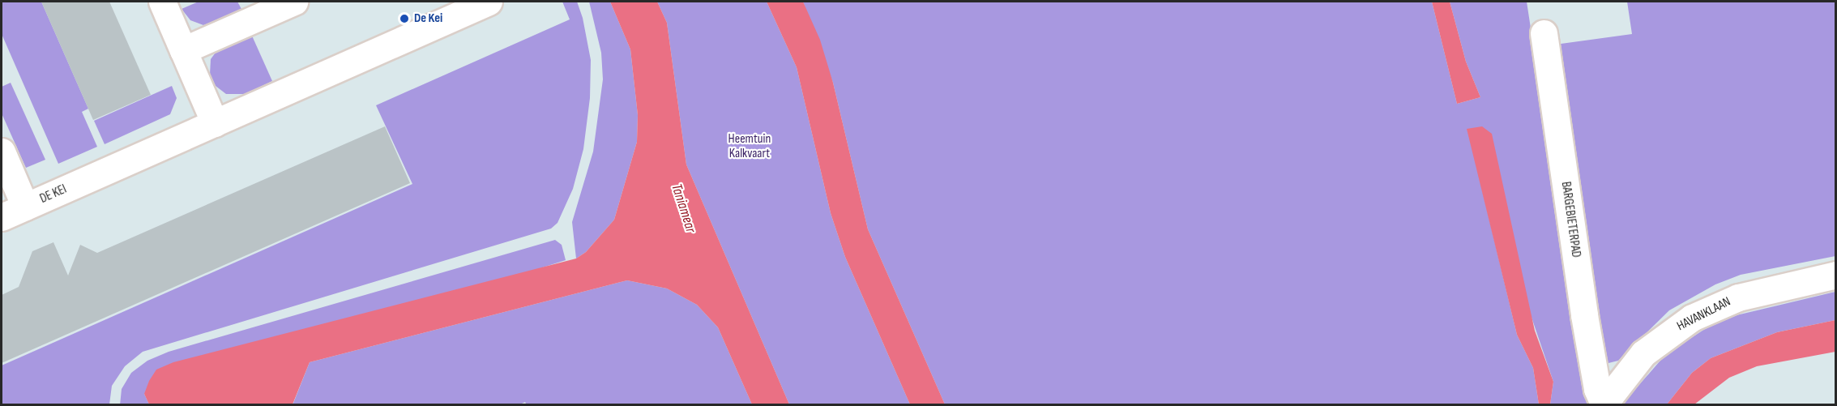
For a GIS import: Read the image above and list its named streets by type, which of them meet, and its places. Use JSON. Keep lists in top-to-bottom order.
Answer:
{
  "streets": {
    "street": ["DE KEI", "BARGEBIETERPAD", "HAVANKLAAN"]
  },
  "crossings": [
    ["BARGEBIETERPAD", "HAVANKLAAN"]
  ],
  "water": ["Taniamear"],
  "parks": ["Heemtuin Kalkvaart"],
  "places": ["De Kei"]
}
